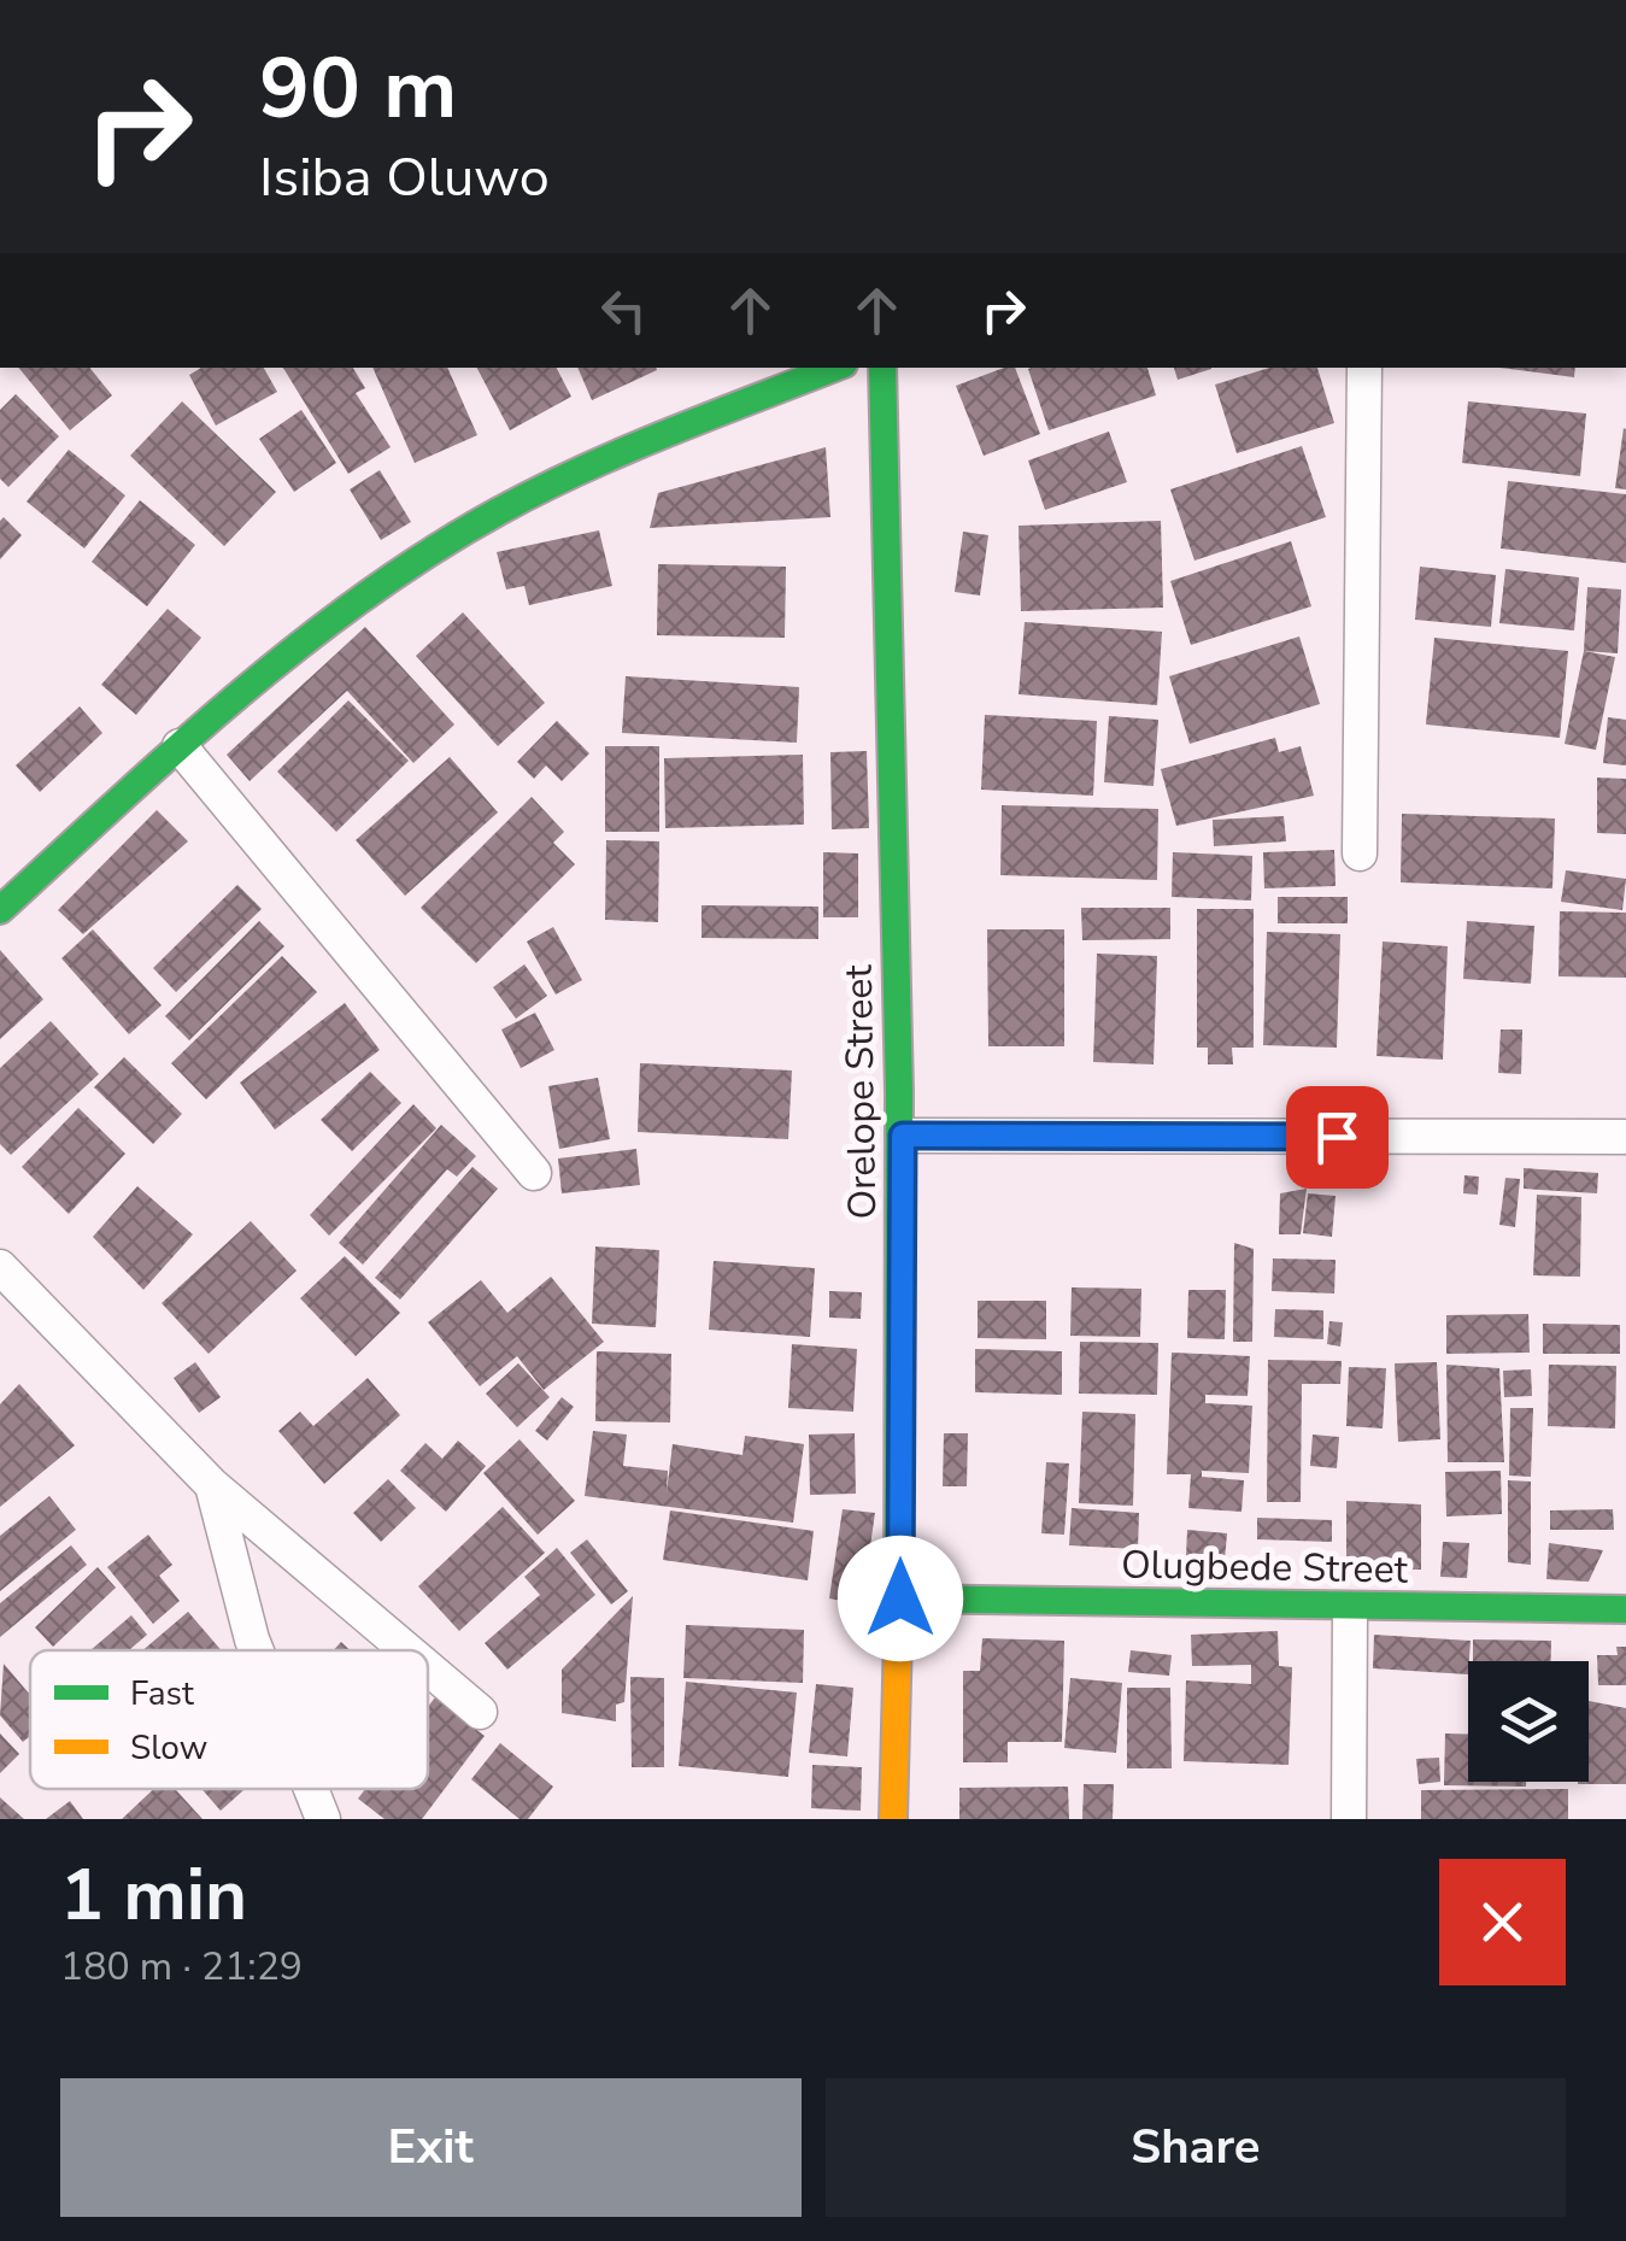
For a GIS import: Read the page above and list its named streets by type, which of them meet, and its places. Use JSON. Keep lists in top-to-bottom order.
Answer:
{
  "streets": {
    "street": ["Orelope Street", "Olugbede Street"]
  },
  "crossings": [
    ["Orelope Street", "Olugbede Street"]
  ],
  "legend": ["Fast", "Slow"],
  "page": {
    "turn": ["90 m", "Isiba Oluwo"],
    "heading": ["1 min", "180 m · 21:29"],
    "buttons": ["Exit", "Share"]
  }
}
